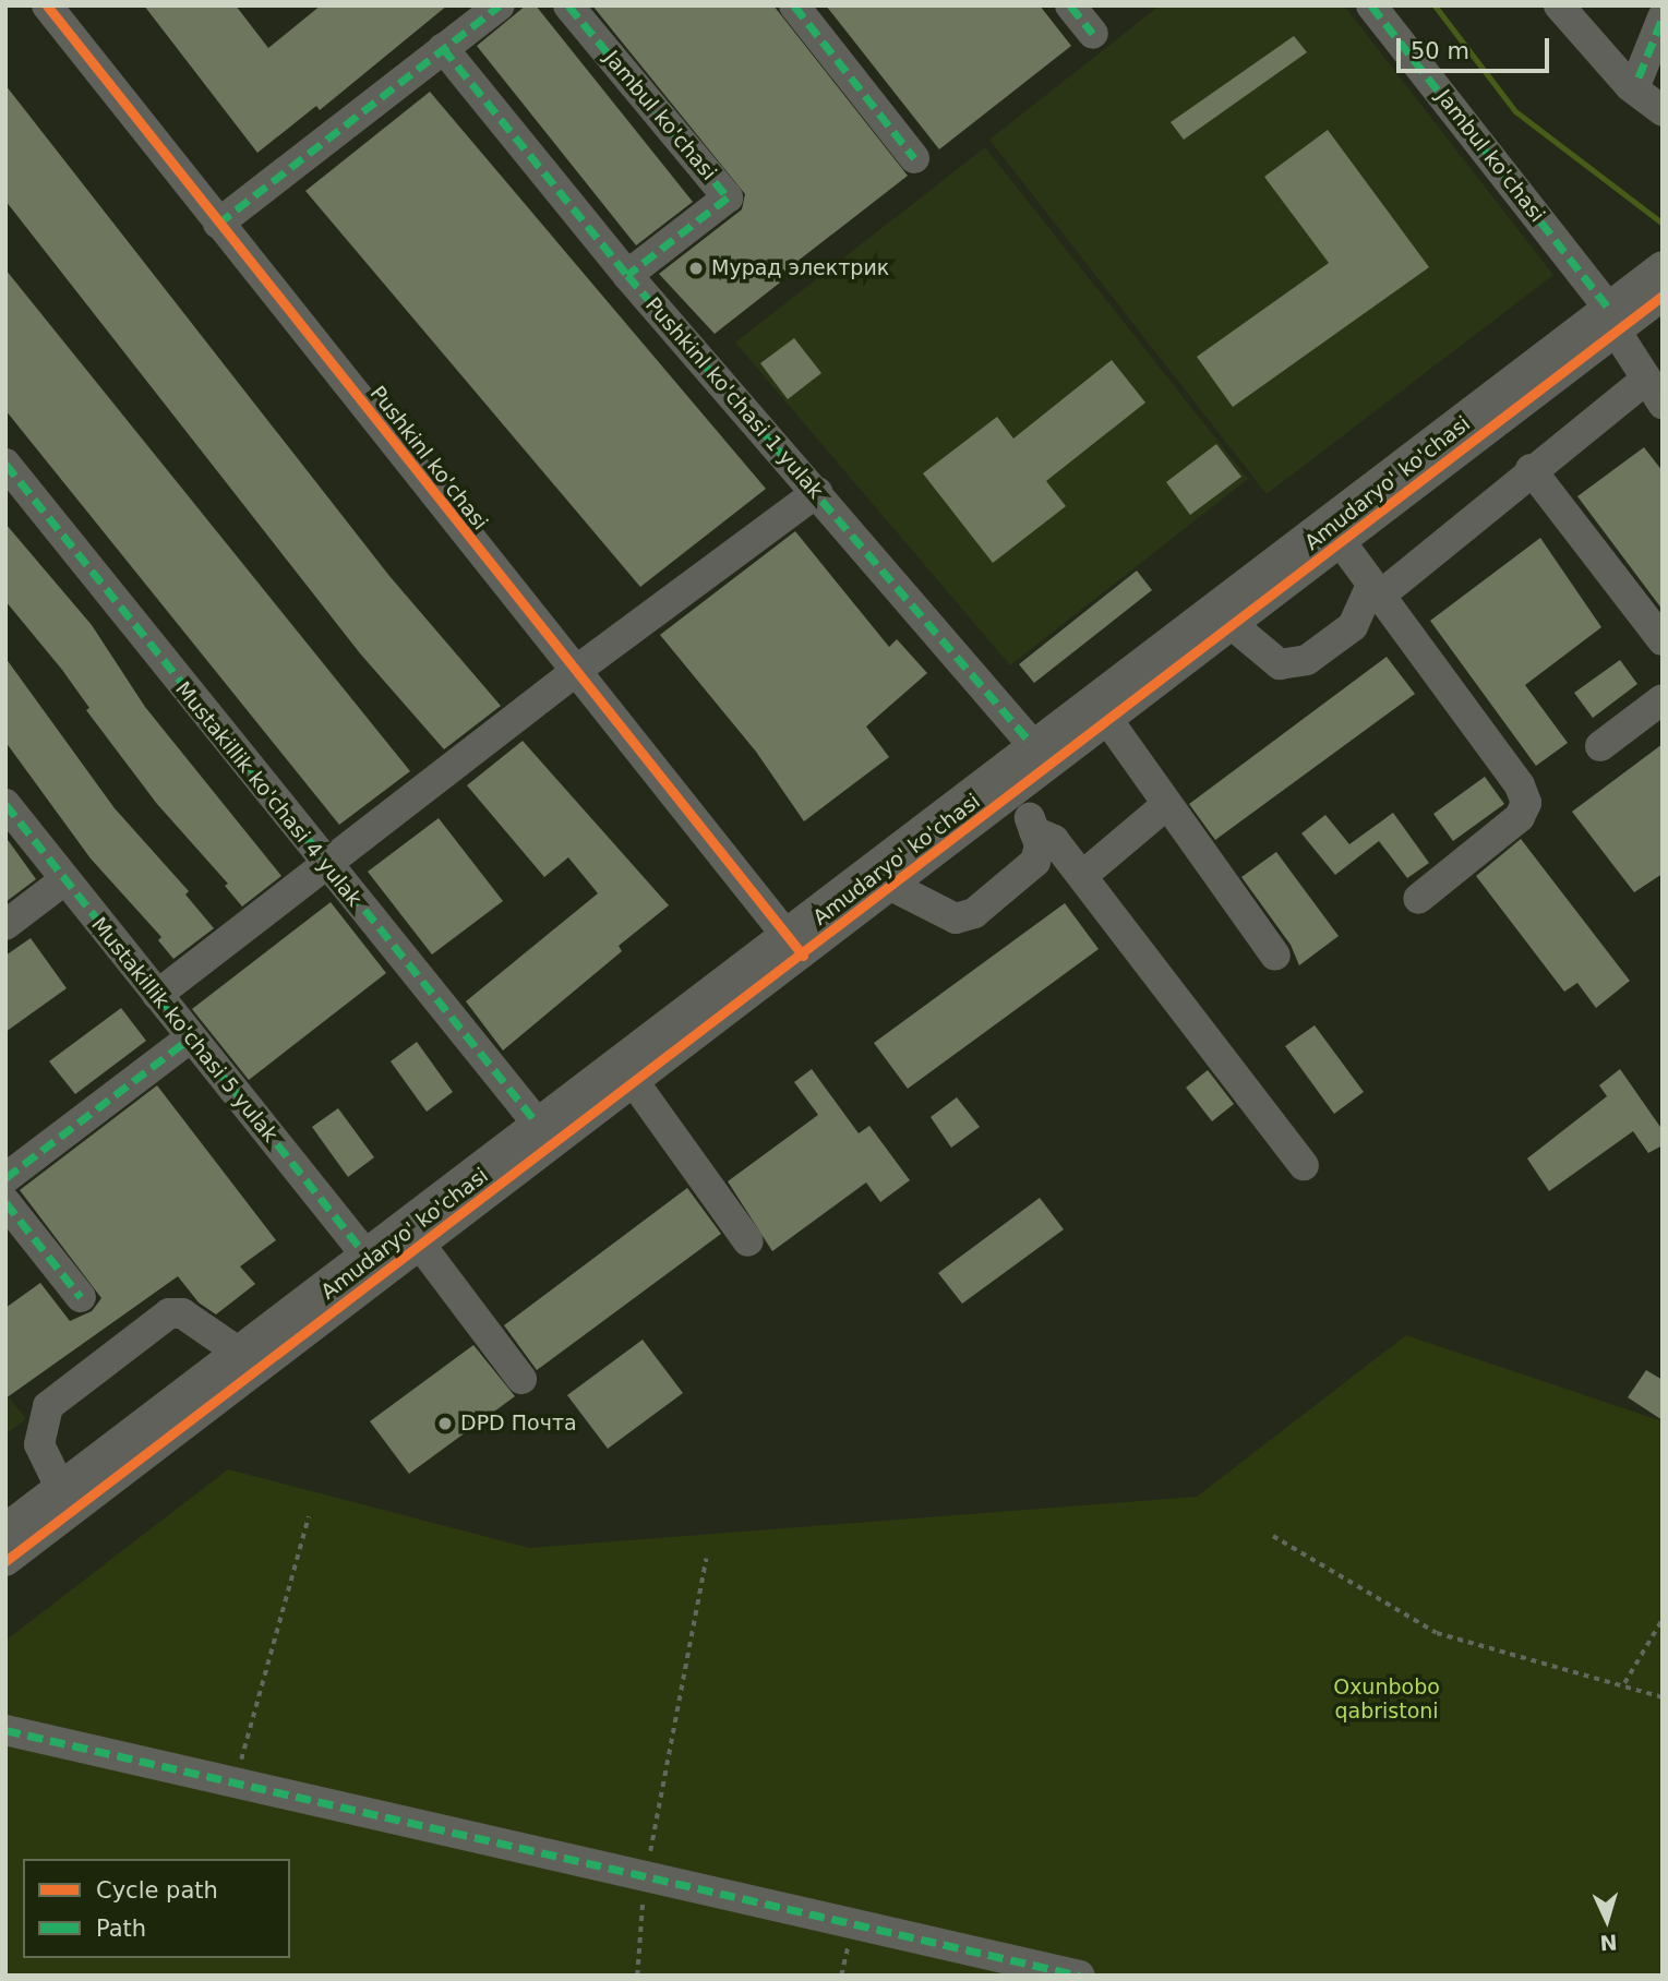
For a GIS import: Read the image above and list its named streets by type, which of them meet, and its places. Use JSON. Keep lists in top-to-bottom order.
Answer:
{
  "streets": {
    "street": [
      "Jambul ko'chasi",
      "Pushkinl ko'chasi 1 yulak",
      "Pushkinl ko'chasi",
      "Amudaryo' ko'chasi",
      "Mustakillik ko'chasi 4 yulak",
      "Mustakillik ko'chasi 5 yulak"
    ]
  },
  "crossings": [
    ["Jambul ko'chasi", "Pushkinl ko'chasi 1 yulak"],
    ["Jambul ko'chasi", "Amudaryo' ko'chasi"],
    ["Pushkinl ko'chasi", "Amudaryo' ko'chasi"]
  ],
  "parks": ["Oxunbobo qabristoni"],
  "places": ["Мурад электрик", "DPD Почта"],
  "legend": ["Cycle path", "Path"],
  "scale_bar": "50 m",
  "north": "bottom"
}
